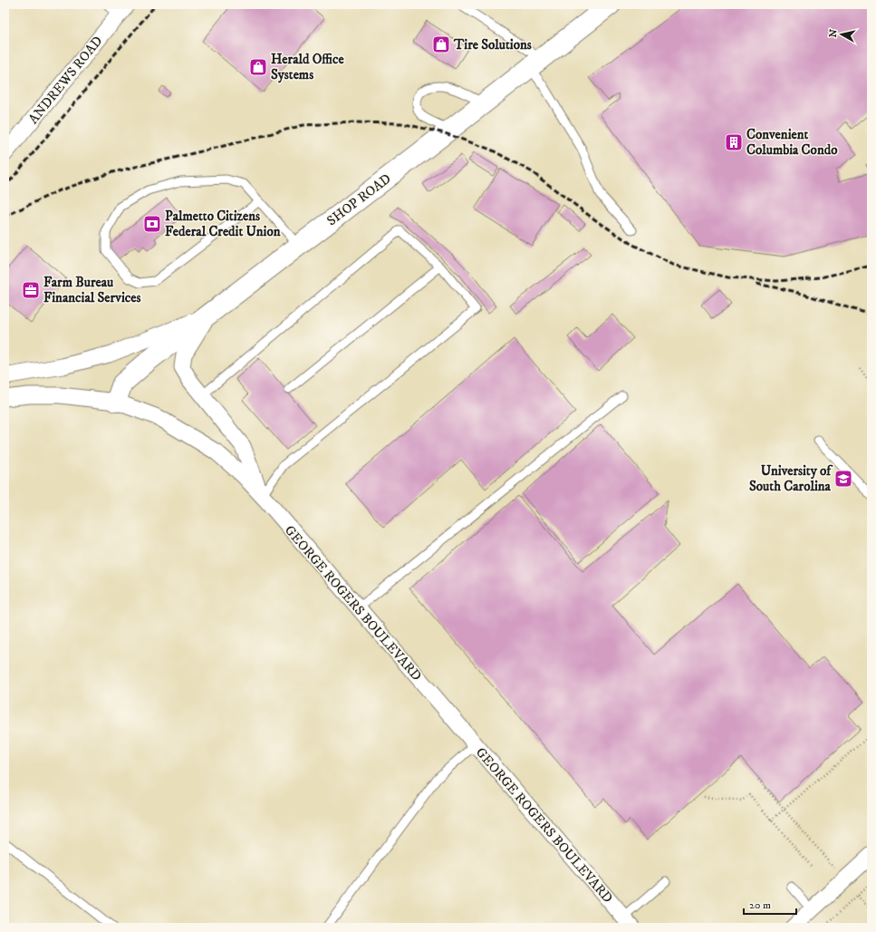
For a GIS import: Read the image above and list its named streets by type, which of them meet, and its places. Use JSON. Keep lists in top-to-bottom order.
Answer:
{
  "streets": {
    "street": ["ANDREWS ROAD", "SHOP ROAD", "GEORGE ROGERS BOULEVARD"]
  },
  "crossings": [
    ["SHOP ROAD", "GEORGE ROGERS BOULEVARD"]
  ],
  "places": {
    "shop": ["Tire Solutions", "Herald Office Systems"],
    "building": ["Convenient Columbia Condo"],
    "bank": ["Palmetto Citizens Federal Credit Union"],
    "office": ["Farm Bureau Financial Services"],
    "school or university": ["University of South Carolina"]
  },
  "scale_bar": "20 m",
  "north": "left"
}
